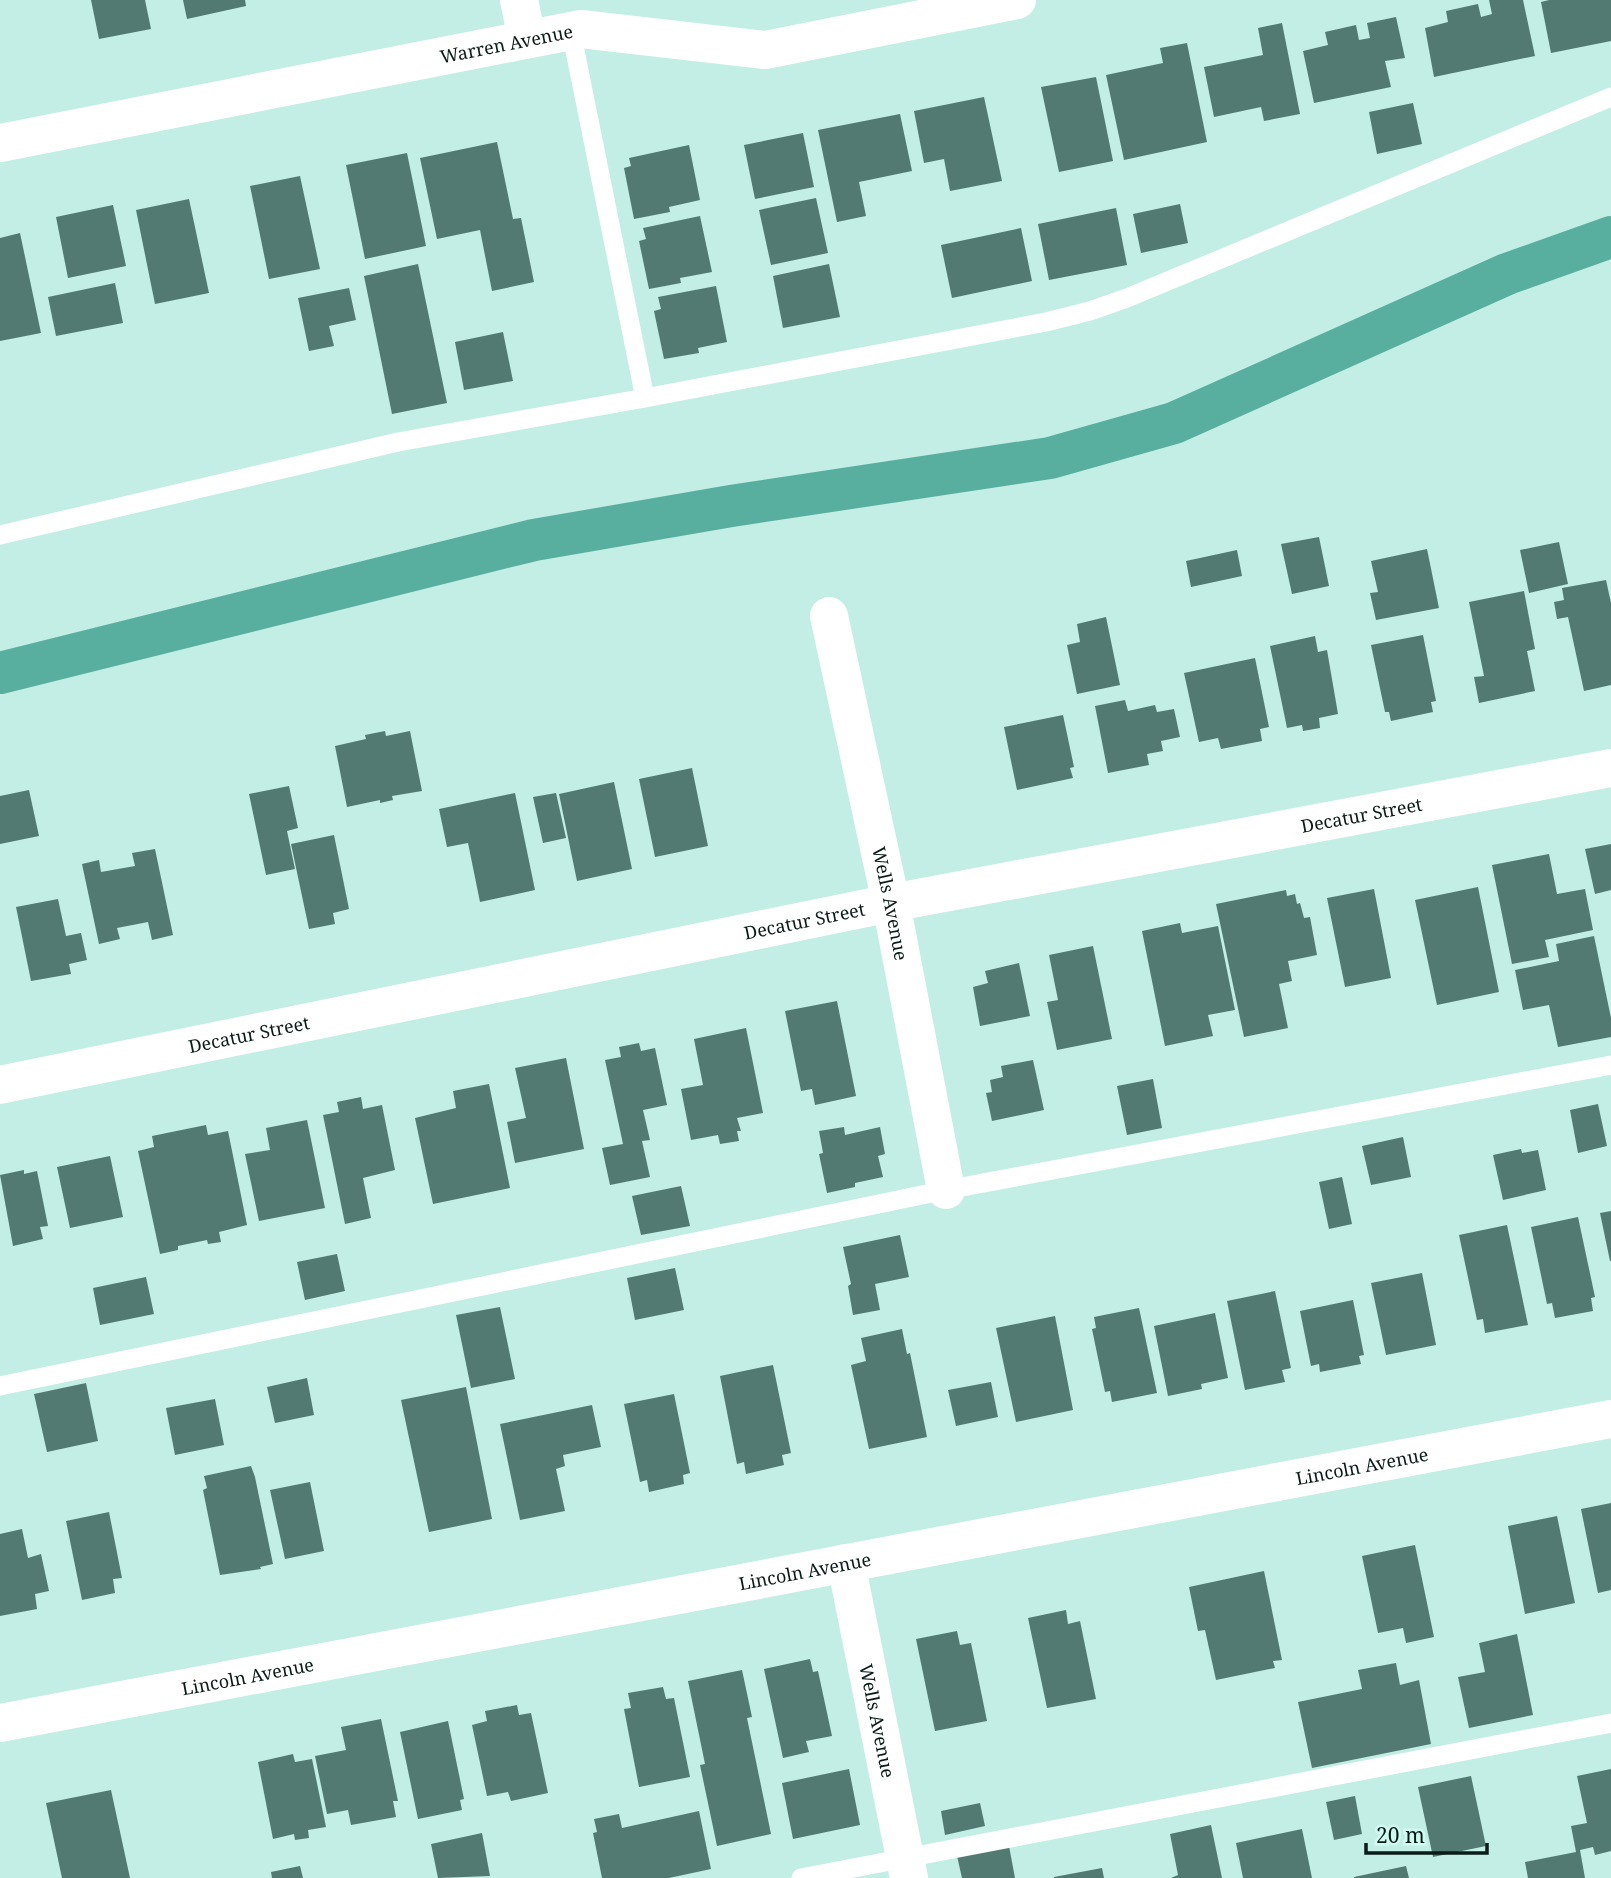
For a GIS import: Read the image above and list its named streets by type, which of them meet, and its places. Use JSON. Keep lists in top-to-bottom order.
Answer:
{
  "streets": {
    "street": [
      "Warren Avenue",
      "Decatur Street",
      "Wells Avenue",
      "Lincoln Avenue"
    ]
  },
  "crossings": [
    ["Decatur Street", "Wells Avenue"],
    ["Wells Avenue", "Lincoln Avenue"]
  ],
  "scale_bar": "20 m"
}
